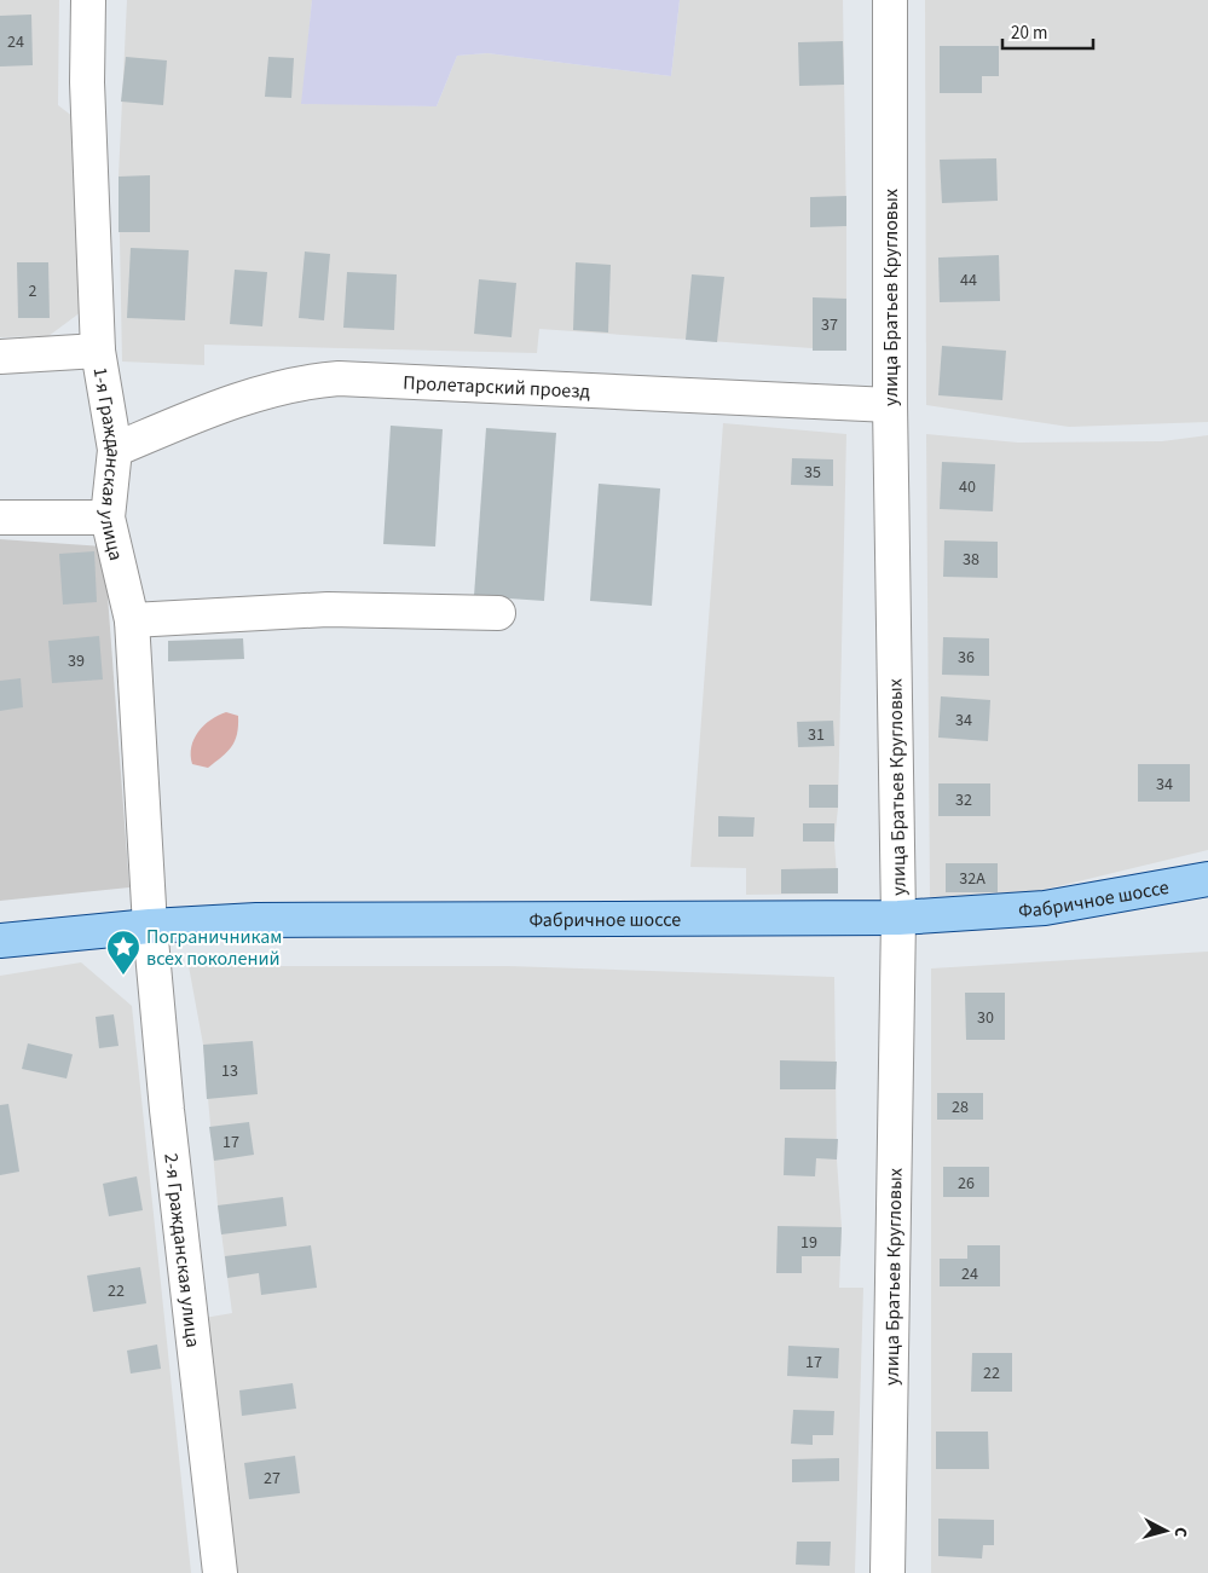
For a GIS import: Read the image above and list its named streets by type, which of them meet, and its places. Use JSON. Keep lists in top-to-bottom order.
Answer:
{
  "streets": {
    "main road": ["Фабричное шоссе"],
    "street": [
      "улица Братьев Кругловых",
      "Пролетарский проезд",
      "1-я Гражданская улица",
      "2-я Гражданская улица"
    ]
  },
  "crossings": [
    ["улица Братьев Кругловых", "Пролетарский проезд"],
    ["улица Братьев Кругловых", "Фабричное шоссе"],
    ["Пролетарский проезд", "1-я Гражданская улица"],
    ["1-я Гражданская улица", "Фабричное шоссе"],
    ["1-я Гражданская улица", "2-я Гражданская улица"],
    ["Фабричное шоссе", "2-я Гражданская улица"]
  ],
  "places": {
    "place": ["Пограничникам всех поколений"]
  },
  "house_numbers": [
    "24",
    "44",
    "2",
    "37",
    "35",
    "40",
    "38",
    "36",
    "39",
    "34",
    "31",
    "34",
    "32",
    "32А",
    "30",
    "13",
    "28",
    "17",
    "26",
    "19",
    "24",
    "22",
    "17",
    "22",
    "27"
  ],
  "scale_bar": "20 m",
  "north": "right"
}
